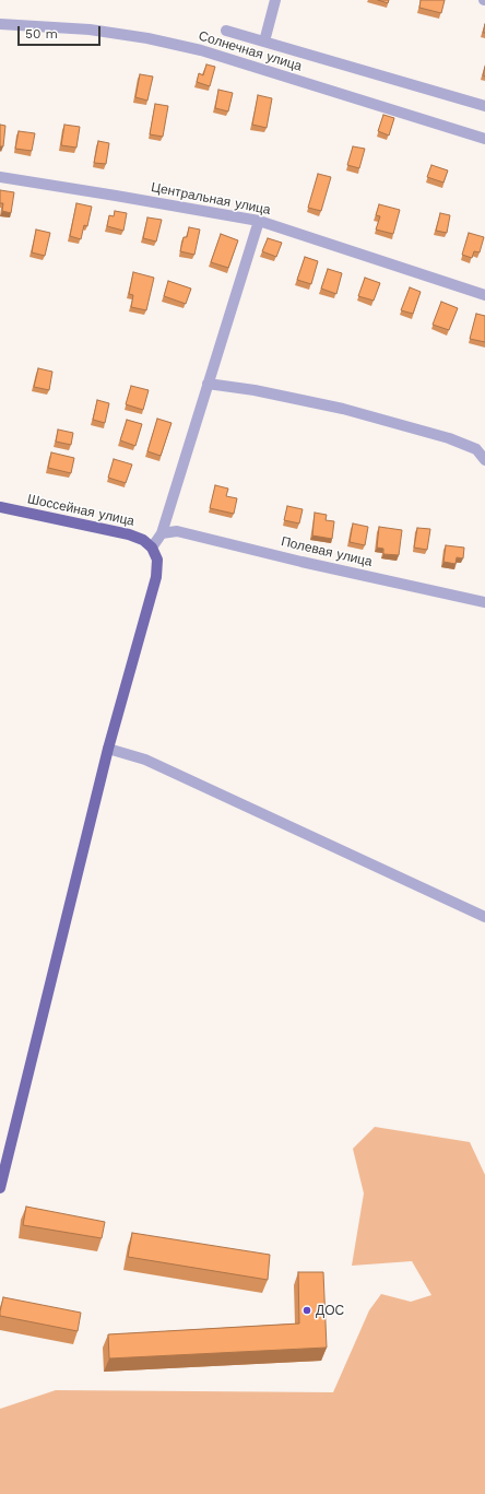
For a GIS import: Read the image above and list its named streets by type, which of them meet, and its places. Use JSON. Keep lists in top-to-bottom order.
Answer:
{
  "streets": {
    "main road": ["Шоссейная улица"],
    "street": ["Солнечная улица", "Центральная улица", "Полевая улица"]
  },
  "places": ["ДОС"],
  "scale_bar": "50 m"
}
